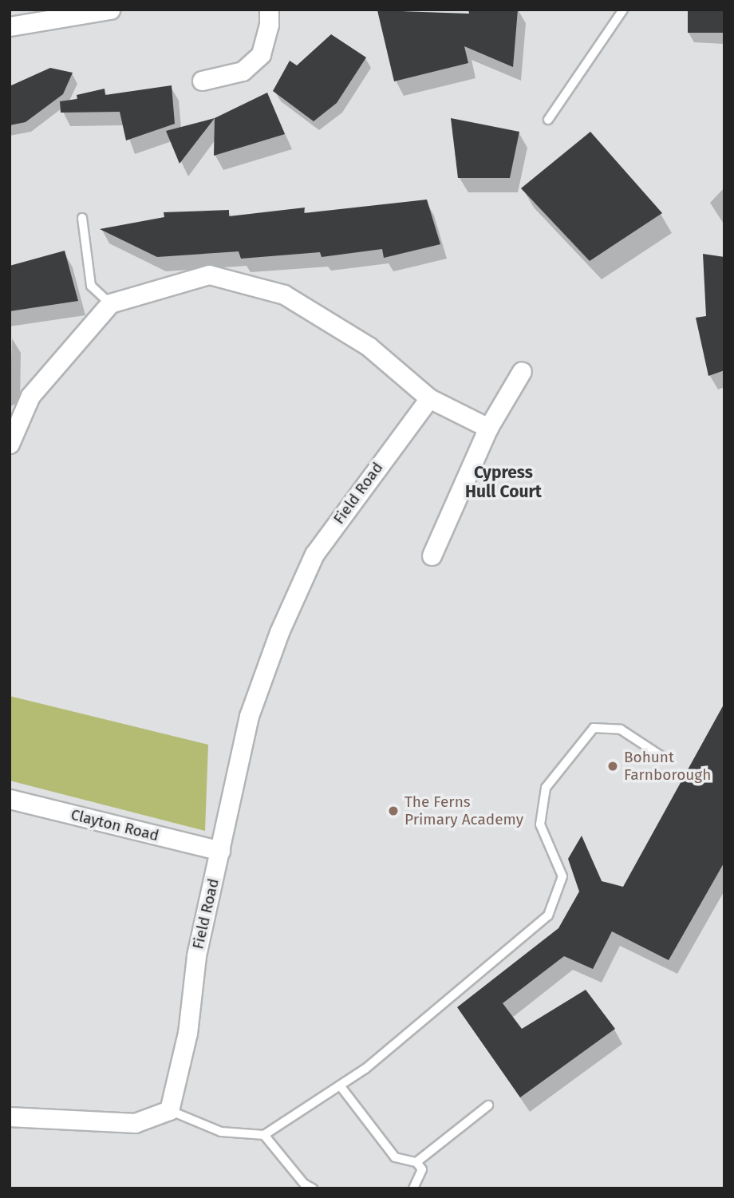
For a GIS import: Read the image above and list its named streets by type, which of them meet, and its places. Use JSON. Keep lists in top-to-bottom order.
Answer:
{
  "streets": {
    "street": ["Field Road", "Clayton Road"]
  },
  "crossings": [
    ["Field Road", "Clayton Road"]
  ],
  "districts": ["Cypress Hull Court"],
  "places": ["Bohunt Farnborough", "The Ferns Primary Academy"]
}
